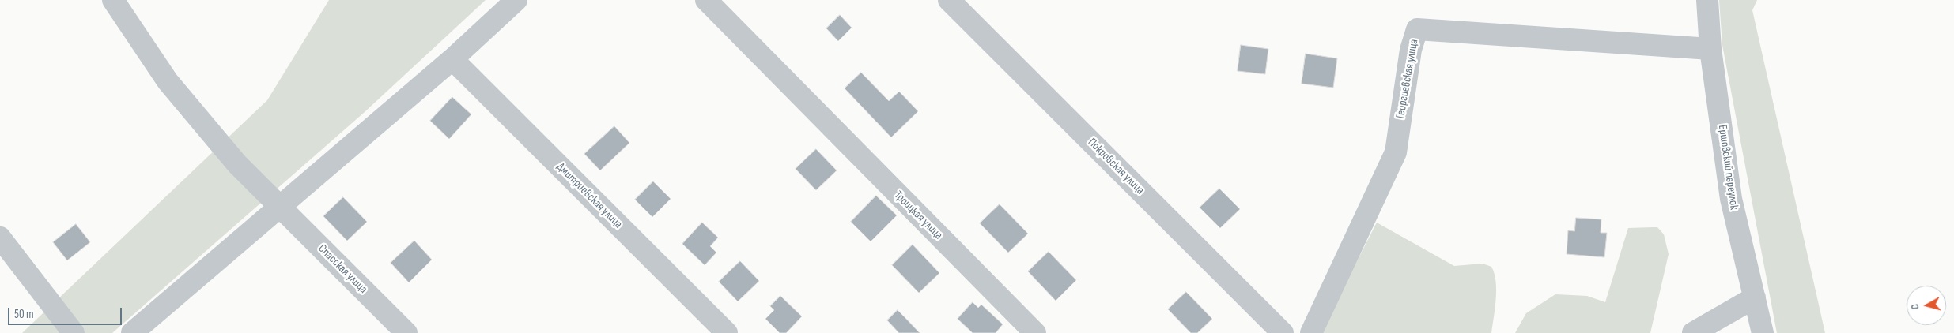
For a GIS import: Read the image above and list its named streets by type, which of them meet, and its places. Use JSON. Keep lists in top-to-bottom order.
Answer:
{
  "streets": {
    "street": [
      "Георгиевская улица",
      "Покровская улица",
      "Ершовский переулок",
      "Дмитриевская улица",
      "Троицкая улица",
      "Спасская улица"
    ]
  },
  "crossings": [
    ["Георгиевская улица", "Ершовский переулок"]
  ],
  "scale_bar": "50 m",
  "north": "left"
}
